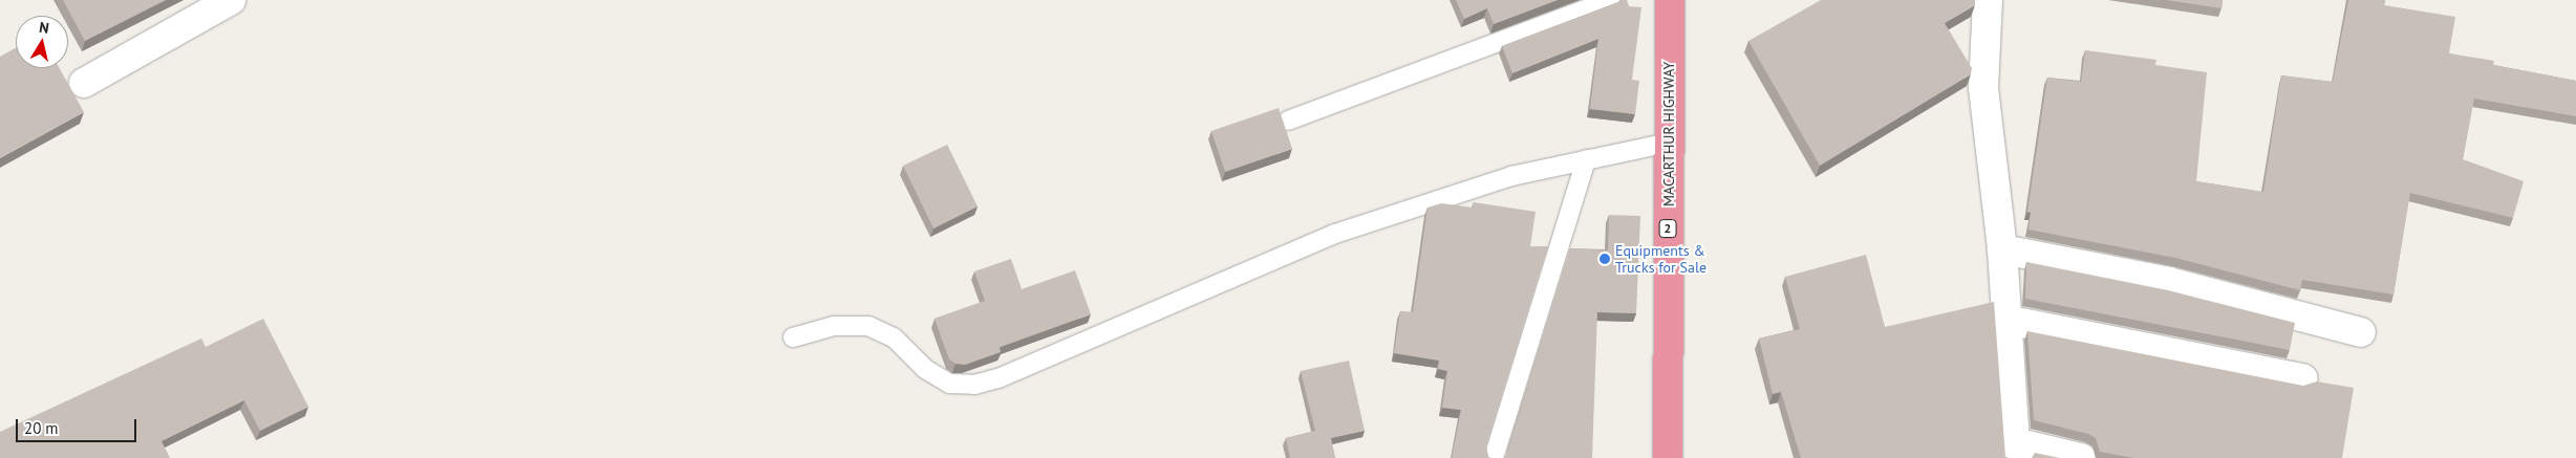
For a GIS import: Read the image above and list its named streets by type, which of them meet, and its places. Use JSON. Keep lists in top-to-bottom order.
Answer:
{
  "streets": {
    "highway": ["MACARTHUR HIGHWAY", "2"]
  },
  "places": ["Equipments & Trucks for Sale"],
  "scale_bar": "20 m",
  "north": "top"
}
